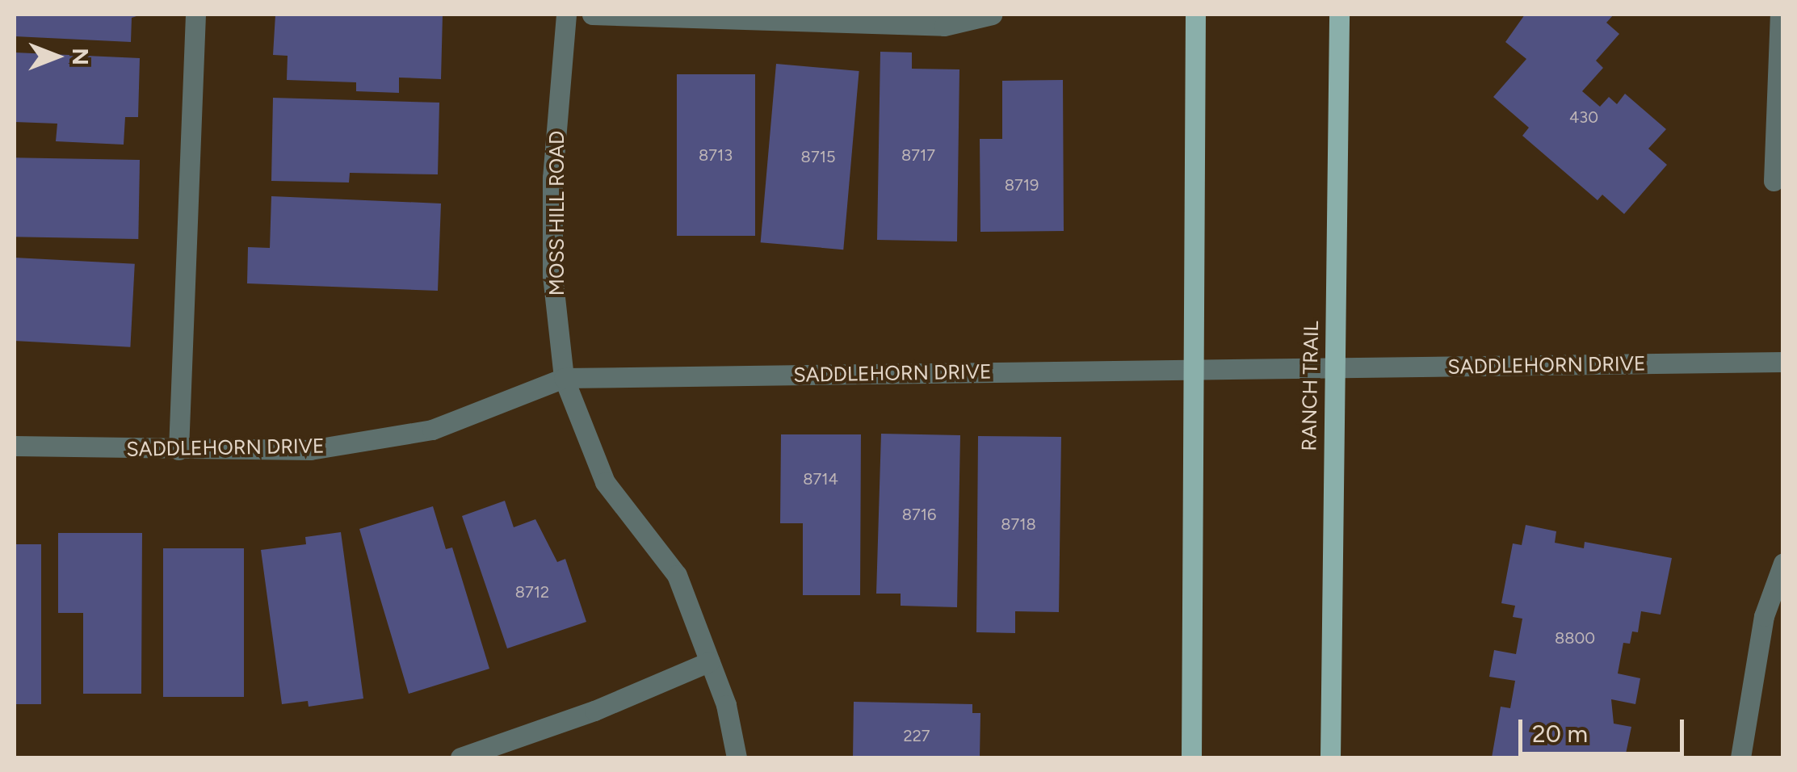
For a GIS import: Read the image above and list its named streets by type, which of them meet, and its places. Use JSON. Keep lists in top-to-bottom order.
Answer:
{
  "streets": {
    "main road": ["RANCH TRAIL"],
    "street": ["MOSS HILL ROAD", "SADDLEHORN DRIVE"]
  },
  "crossings": [
    ["MOSS HILL ROAD", "SADDLEHORN DRIVE"],
    ["SADDLEHORN DRIVE", "RANCH TRAIL"]
  ],
  "house_numbers": [
    "430",
    "8713",
    "8717",
    "8715",
    "8719",
    "8714",
    "8716",
    "8718",
    "8712",
    "8800",
    "227"
  ],
  "scale_bar": "20 m",
  "north": "right"
}
